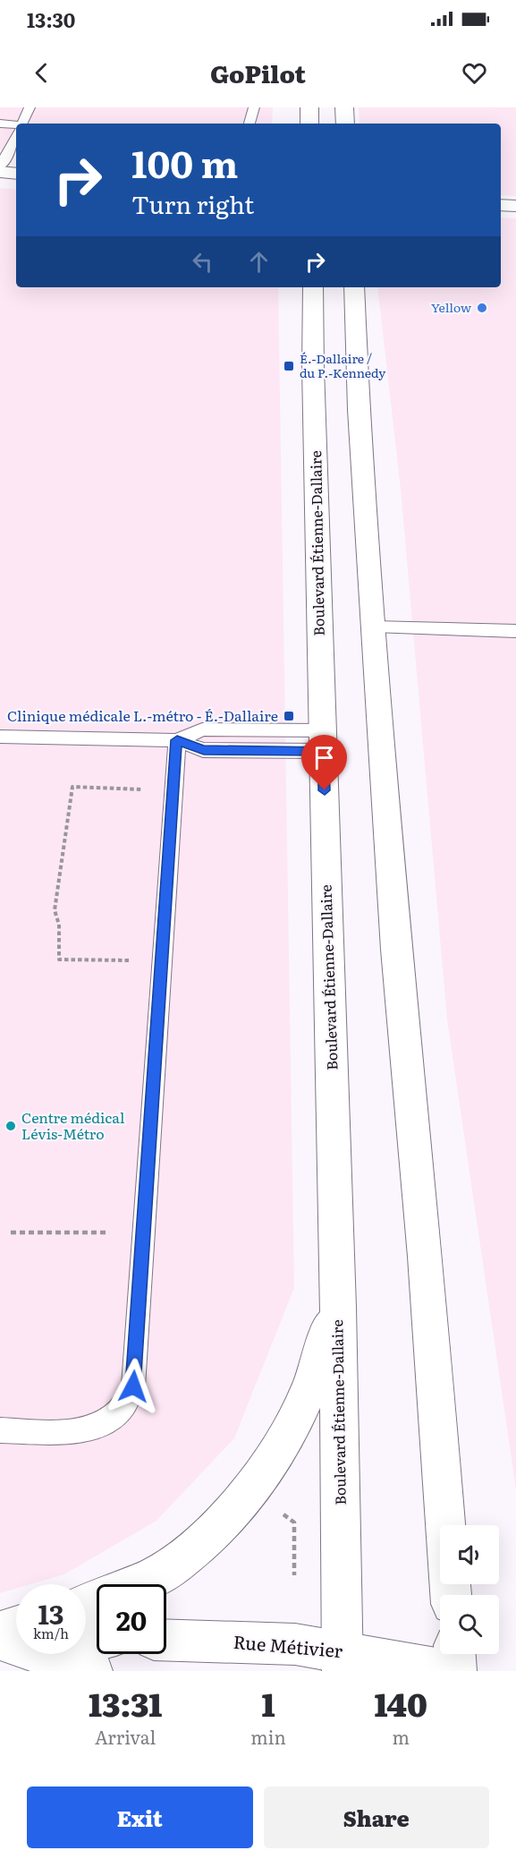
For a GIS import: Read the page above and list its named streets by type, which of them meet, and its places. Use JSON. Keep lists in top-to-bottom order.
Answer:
{
  "streets": {
    "street": ["Boulevard Étienne-Dallaire", "Rue Métivier"]
  },
  "crossings": [
    ["Boulevard Étienne-Dallaire", "Rue Métivier"]
  ],
  "places": {
    "other": ["Yellow", "Centre médical Lévis-Métro"],
    "transit": ["É.-Dallaire / du P.-Kennedy", "Clinique médicale L.-métro - É.-Dallaire"]
  },
  "page": {
    "status": "13:30",
    "header": "GoPilot",
    "turn": ["100 m", "Turn right"],
    "speed": "13 km/h",
    "limit": "20",
    "eta": [
      "13:31",
      "Arrival",
      "1",
      "min",
      "140",
      "m"
    ],
    "buttons": ["Exit", "Share"]
  }
}
